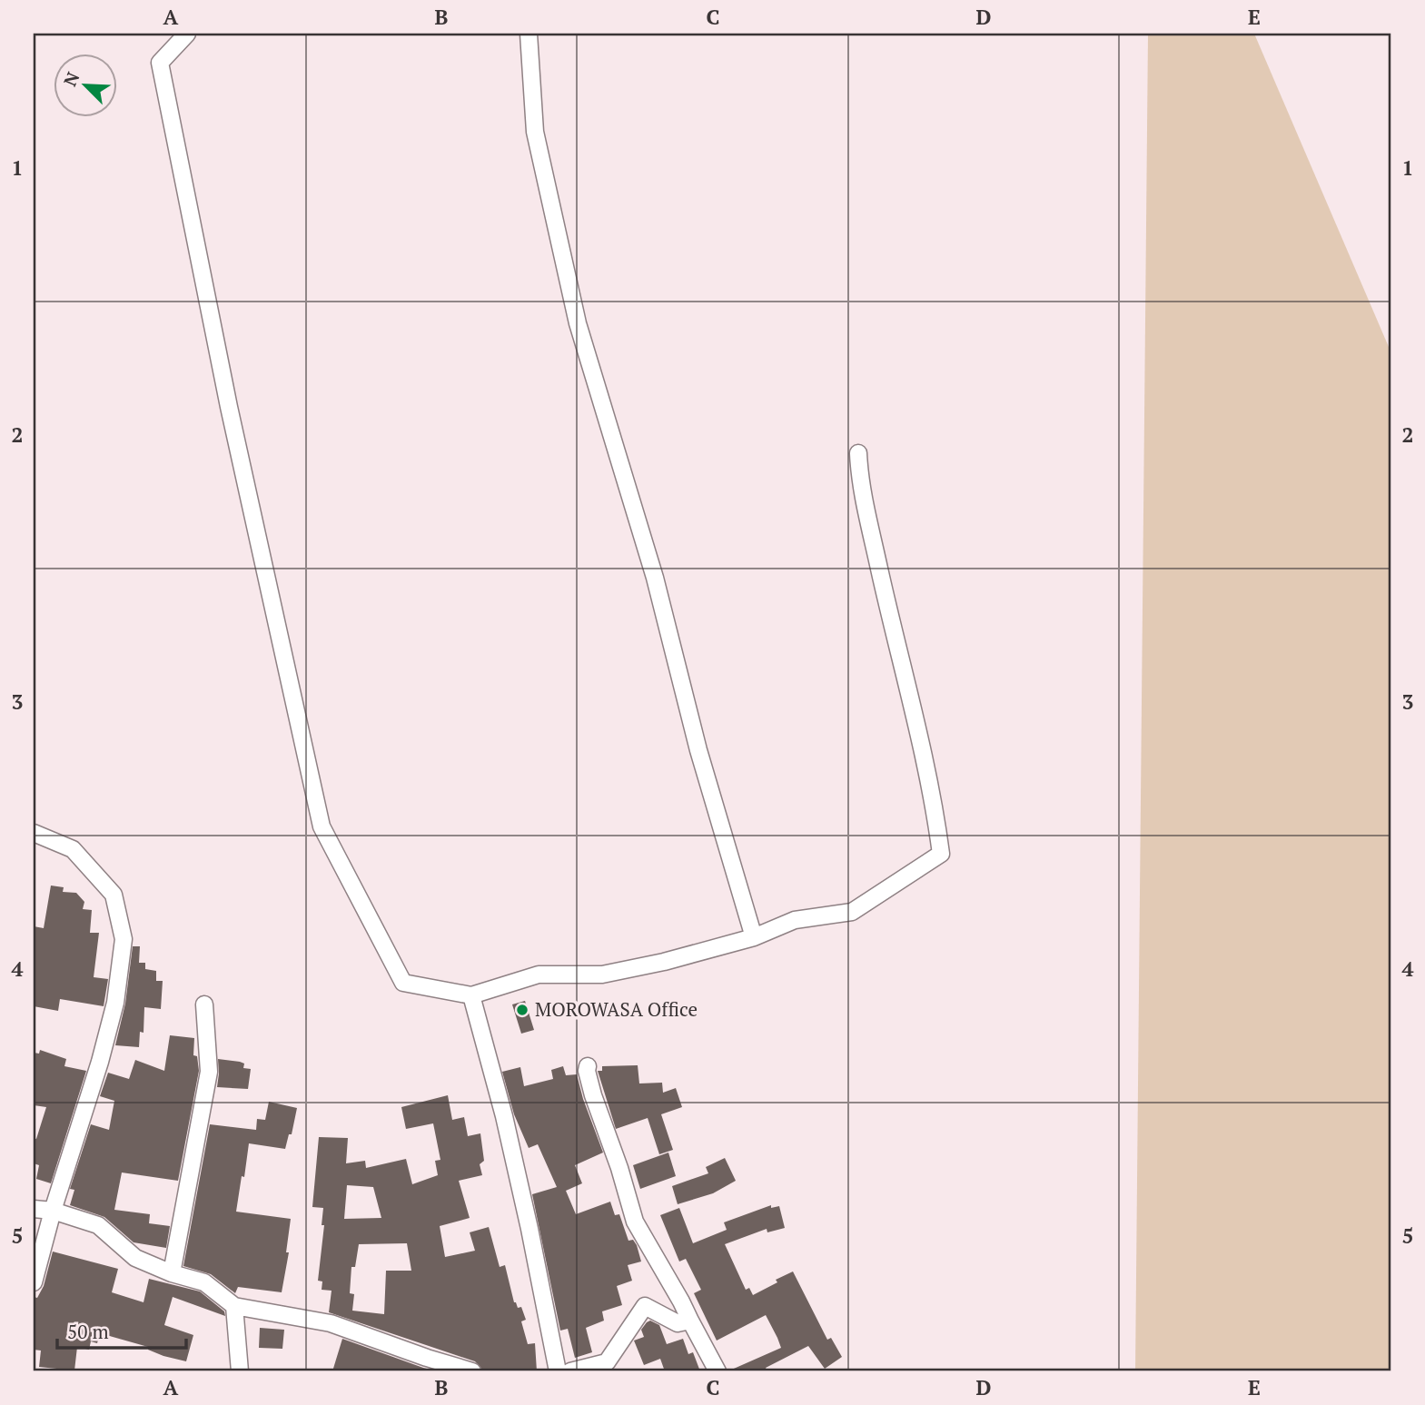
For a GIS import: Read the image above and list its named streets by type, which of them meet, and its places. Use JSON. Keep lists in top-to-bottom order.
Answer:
{
  "places": ["MOROWASA Office"],
  "scale_bar": "50 m",
  "north": "top left",
  "grid": {
    "columns": [
      "A",
      "B",
      "C",
      "D",
      "E"
    ],
    "rows": [
      "1",
      "2",
      "3",
      "4",
      "5"
    ]
  }
}
